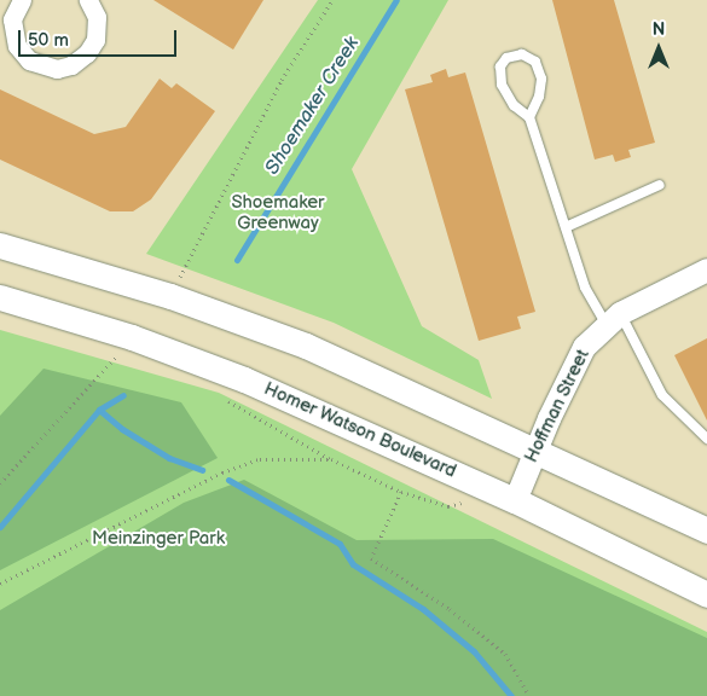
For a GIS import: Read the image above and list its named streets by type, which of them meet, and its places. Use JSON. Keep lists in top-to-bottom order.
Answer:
{
  "streets": {
    "main road": ["Homer Watson Boulevard"],
    "street": ["Hoffman Street"]
  },
  "crossings": [
    ["Hoffman Street", "Homer Watson Boulevard"]
  ],
  "water": ["Shoemaker Creek"],
  "parks": ["Shoemaker Greenway", "Meinzinger Park"],
  "scale_bar": "50 m",
  "north": "top"
}
